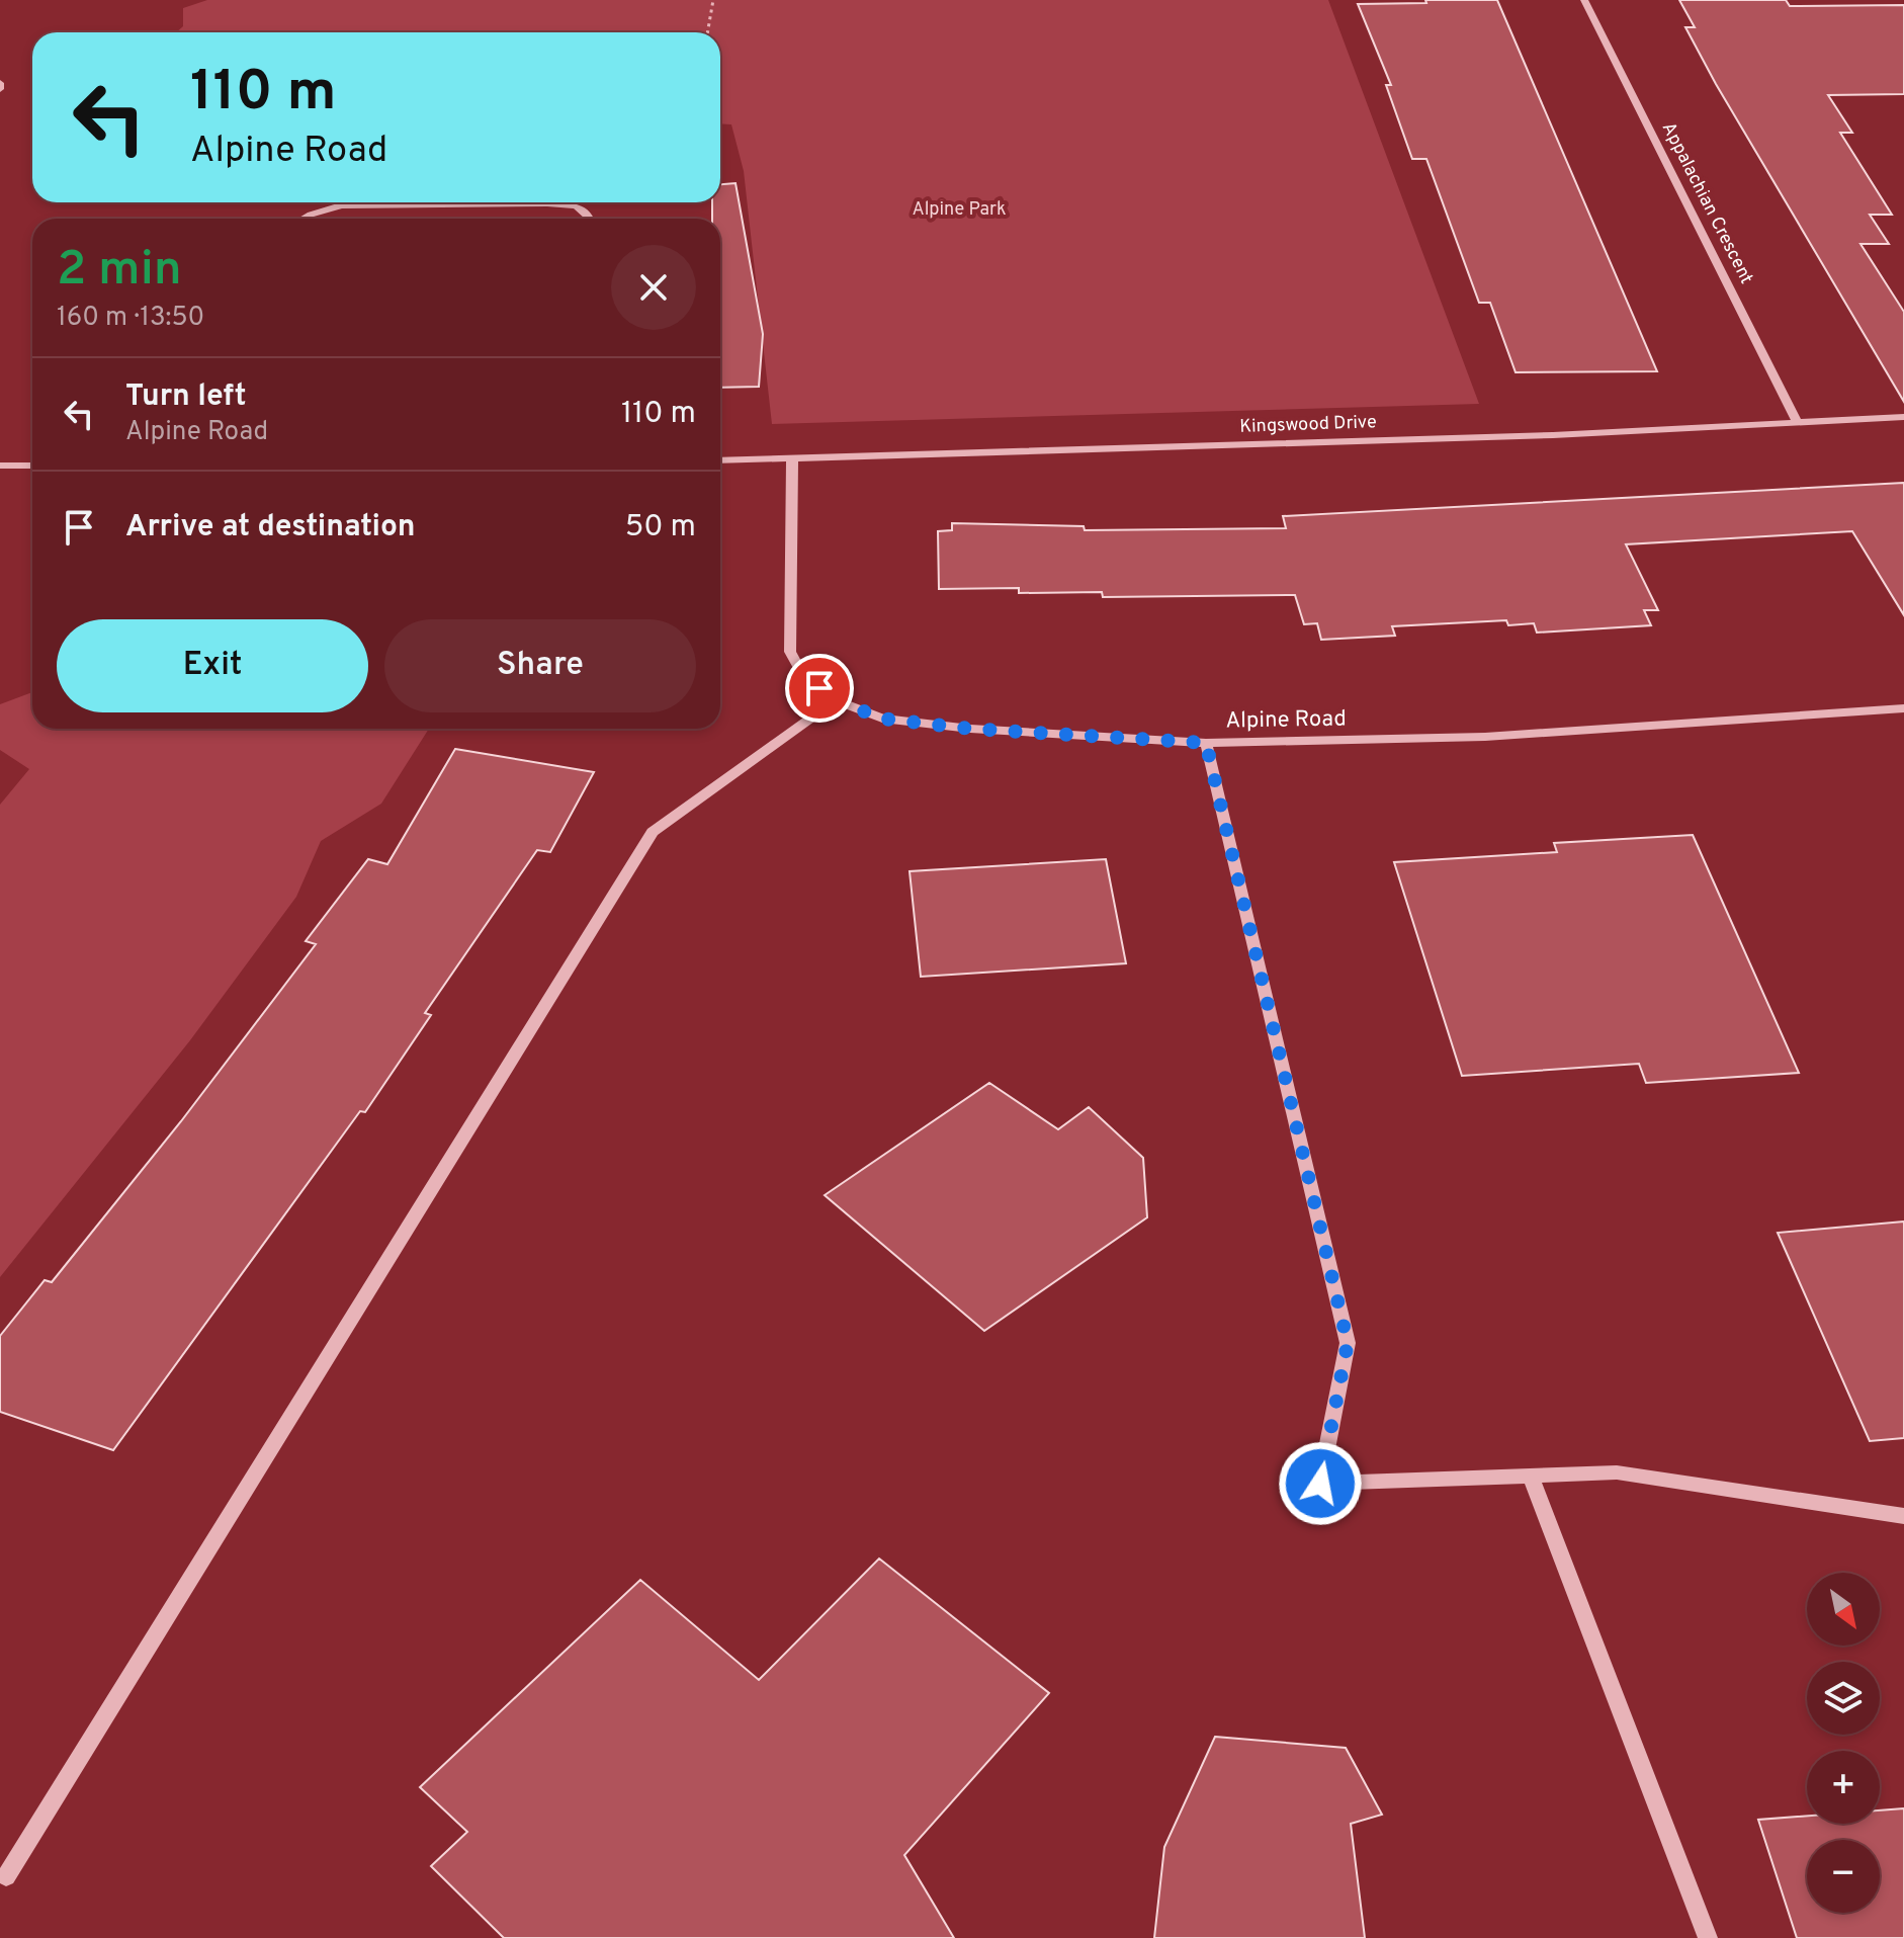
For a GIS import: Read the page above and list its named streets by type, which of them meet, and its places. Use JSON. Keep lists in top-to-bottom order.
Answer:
{
  "streets": {
    "street": ["Appalachian Crescent", "Kingswood Drive", "Alpine Road"]
  },
  "crossings": [
    ["Appalachian Crescent", "Kingswood Drive"],
    ["Kingswood Drive", "Alpine Road"]
  ],
  "parks": ["Alpine Park"],
  "north": "bottom right",
  "page": {
    "turn": ["110 m", "Alpine Road"],
    "heading": ["2 min", "160 m · 13:50"],
    "list": [
      {
        "name": "Turn left",
        "note": "Alpine Road",
        "value": "110 m"
      },
      {
        "name": "Arrive at destination",
        "value": "50 m"
      }
    ],
    "buttons": ["Exit", "Share"],
    "map_buttons": ["+", "−"]
  }
}
